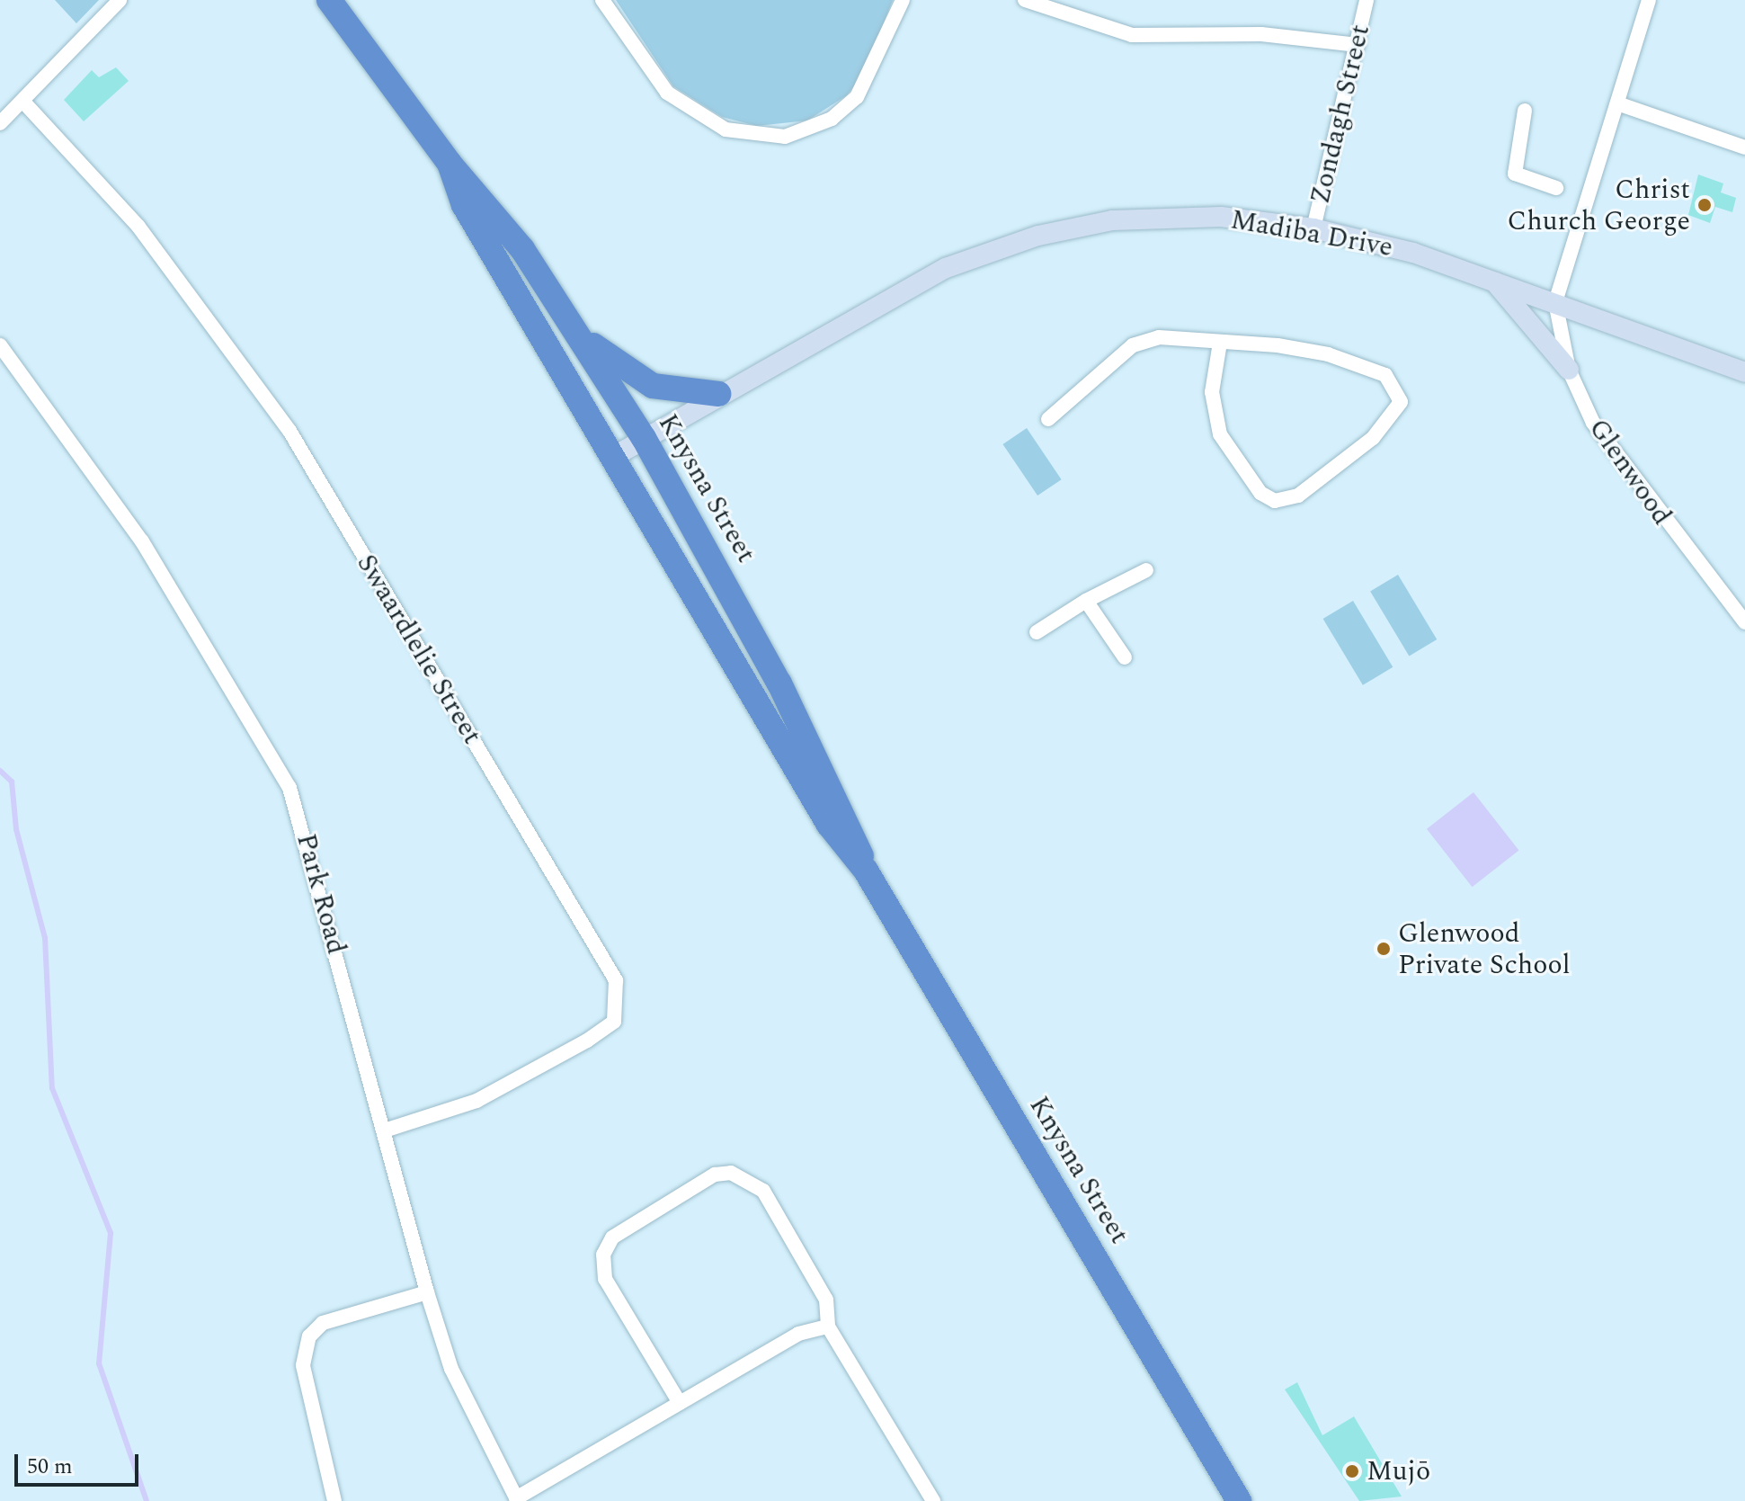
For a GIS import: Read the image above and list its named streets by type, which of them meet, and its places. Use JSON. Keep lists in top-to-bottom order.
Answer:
{
  "streets": {
    "highway": ["Knysna Street"],
    "street": [
      "Zondagh Street",
      "Madiba Drive",
      "Glenwood",
      "Swaardlelie Street",
      "Park Road"
    ]
  },
  "crossings": [
    ["Zondagh Street", "Madiba Drive"],
    ["Madiba Drive", "Glenwood"],
    ["Madiba Drive", "Knysna Street"],
    ["Swaardlelie Street", "Park Road"]
  ],
  "places": ["Christ Church George", "Glenwood Private School", "Mujō"],
  "scale_bar": "50 m"
}
